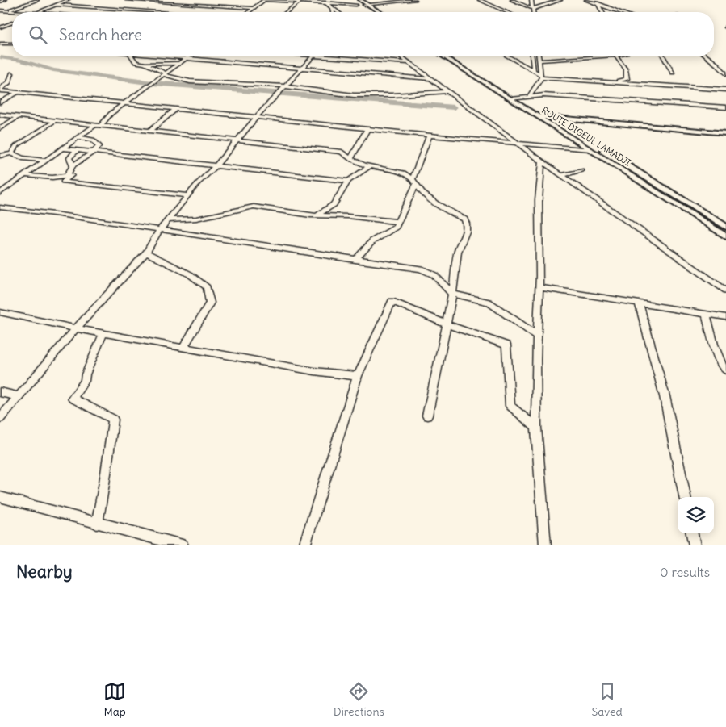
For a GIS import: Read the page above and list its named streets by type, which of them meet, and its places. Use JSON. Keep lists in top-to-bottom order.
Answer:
{
  "streets": {
    "main road": ["ROUTE DIGEUL LAMADJI"]
  },
  "page": {
    "search": "Search here",
    "heading": ["Nearby", "0 results"],
    "nav": ["Map", "Directions", "Saved"]
  }
}
